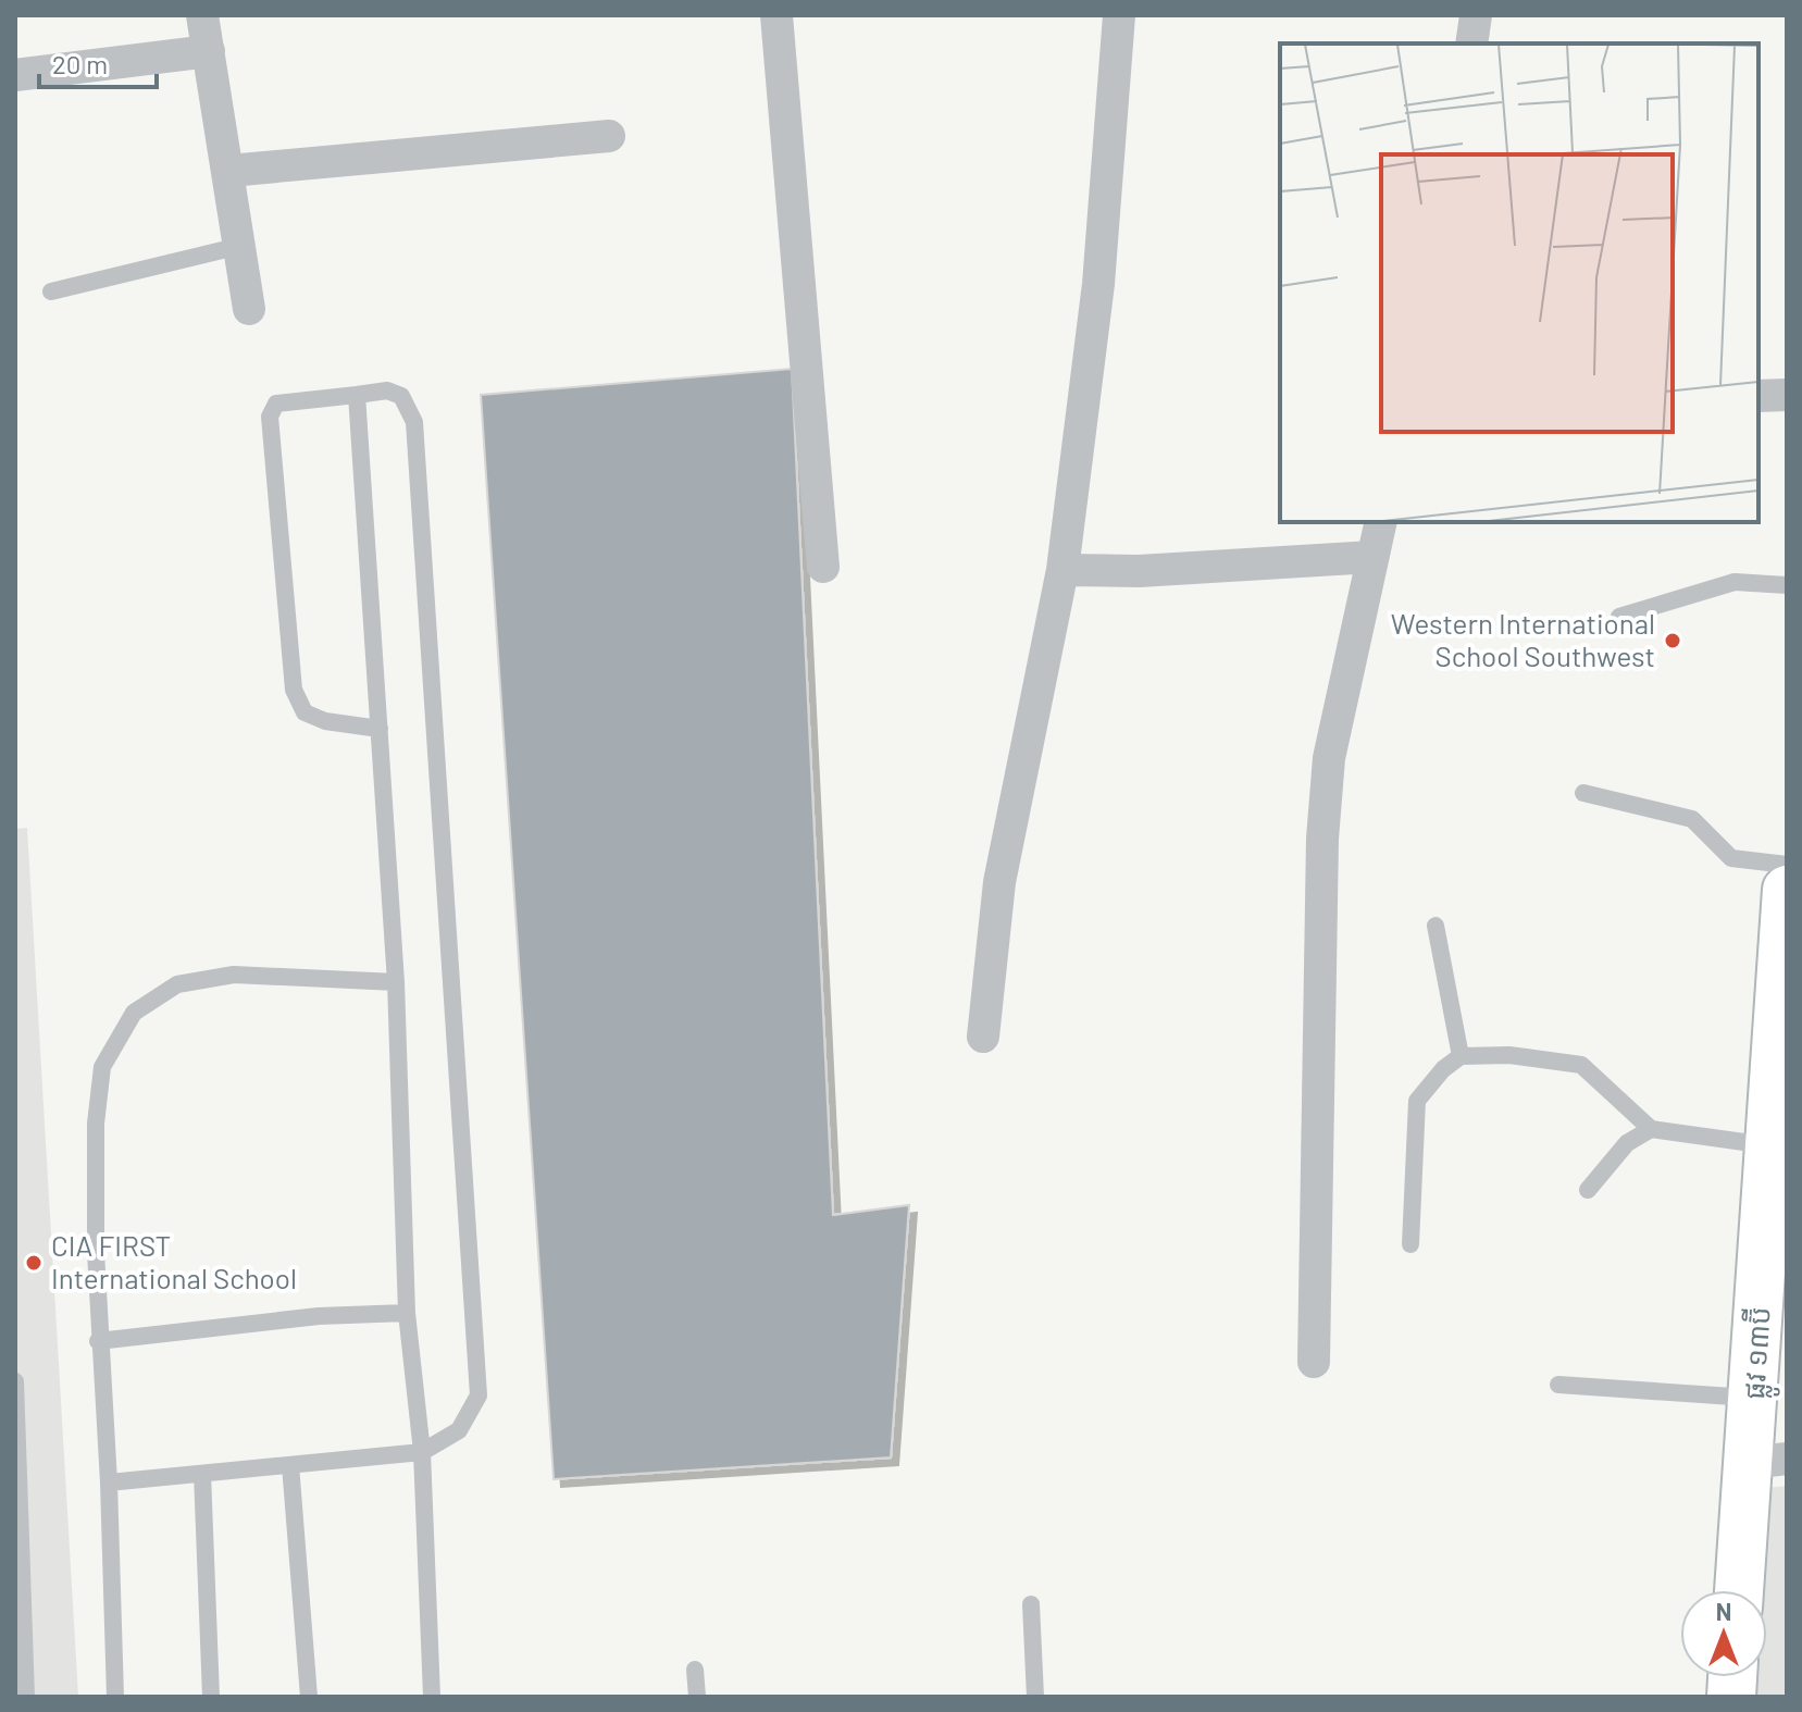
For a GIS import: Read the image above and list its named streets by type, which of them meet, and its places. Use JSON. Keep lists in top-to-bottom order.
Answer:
{
  "streets": {
    "street": ["ផ្លូវ ១៣ប៊ី"]
  },
  "places": ["Western International School Southwest", "CIA FIRST International School"],
  "scale_bar": "20 m",
  "north": "top"
}
